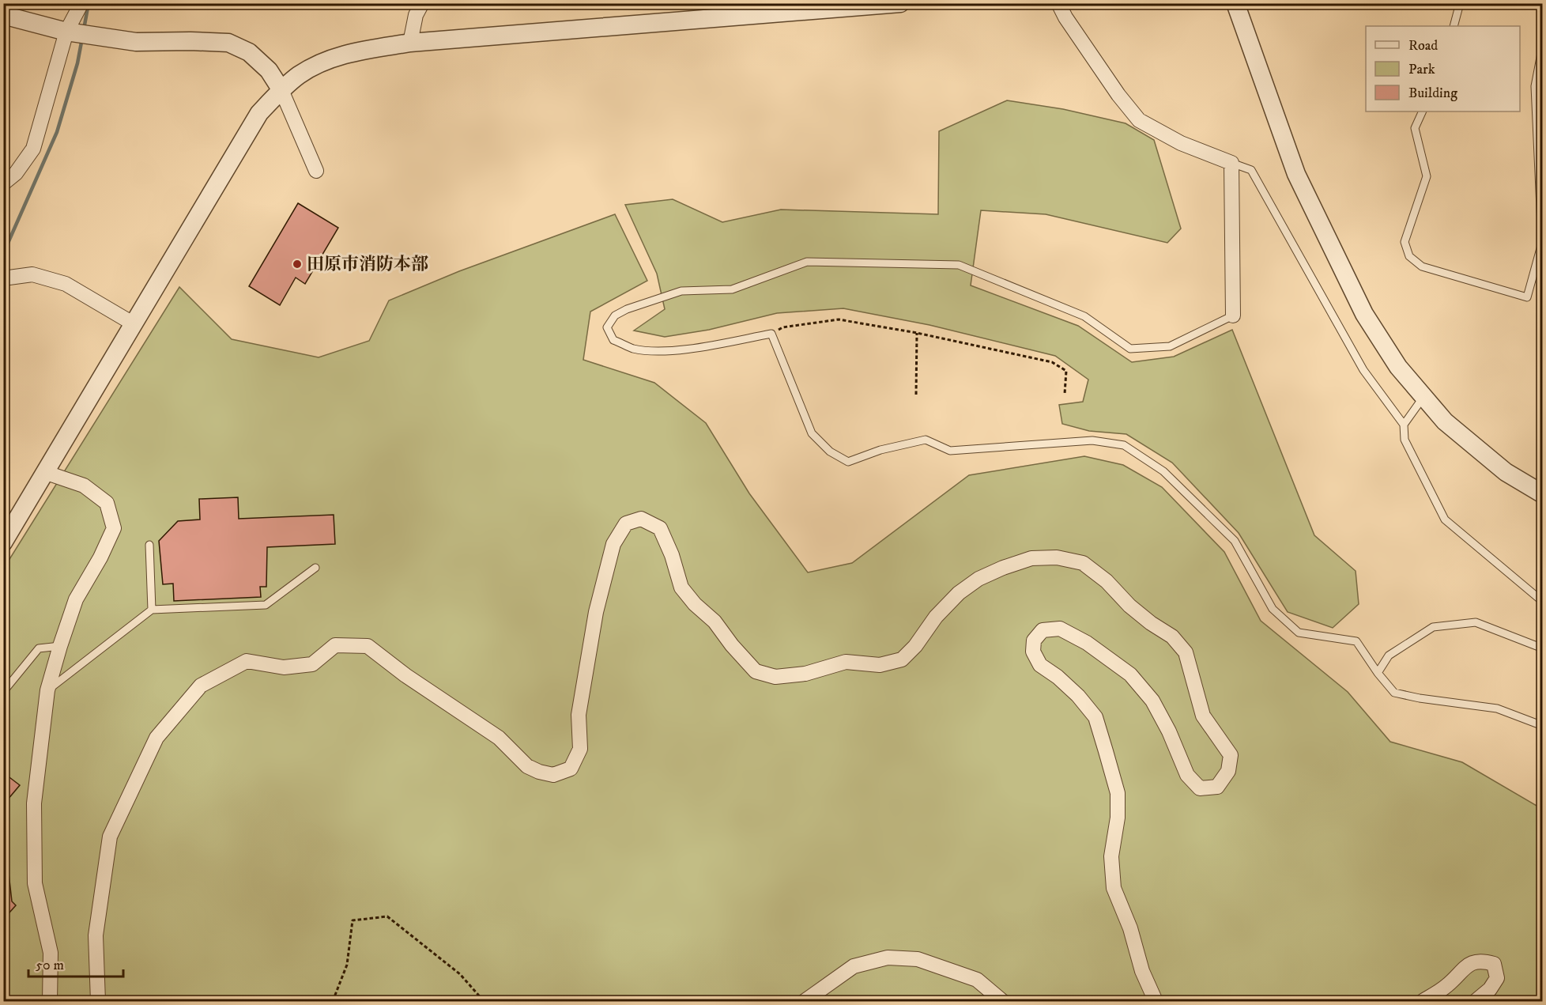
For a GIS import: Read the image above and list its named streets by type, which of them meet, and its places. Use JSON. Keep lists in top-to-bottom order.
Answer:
{
  "places": ["田原市消防本部"],
  "legend": ["Road", "Park", "Building"],
  "scale_bar": "50 m"
}
